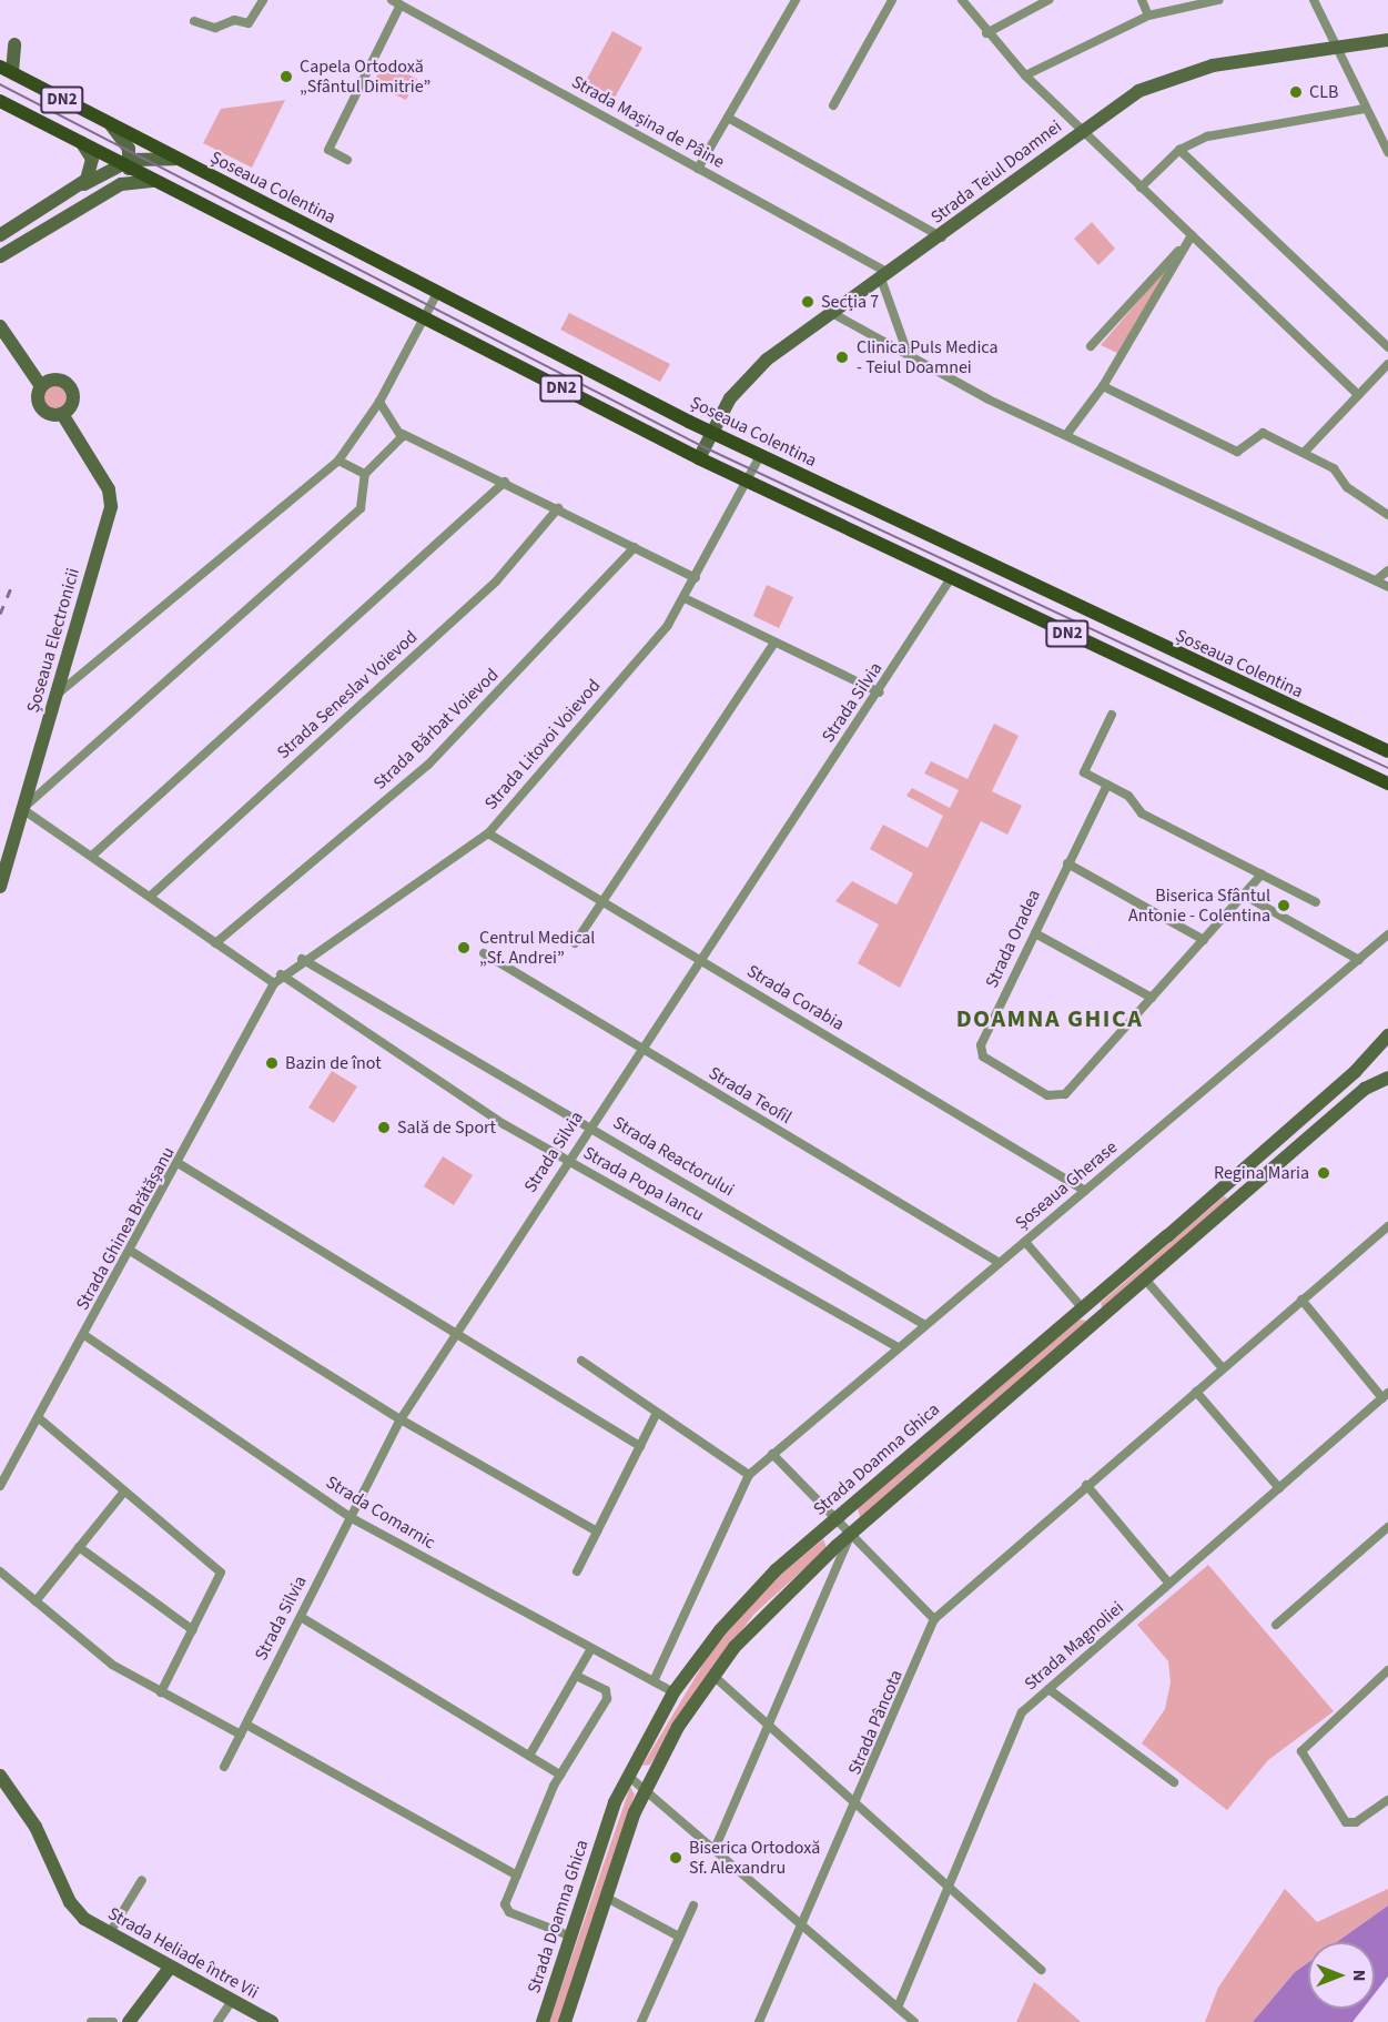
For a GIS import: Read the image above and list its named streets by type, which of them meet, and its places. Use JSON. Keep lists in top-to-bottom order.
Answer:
{
  "streets": {
    "main road": [
      "DN2",
      "Strada Teiul Doamnei",
      "Șoseaua Colentina",
      "Șoseaua Electronicii",
      "Strada Doamna Ghica",
      "Strada Heliade între Vii"
    ],
    "street": [
      "Strada Mașina de Pâine",
      "Strada Seneslav Voievod",
      "Strada Silvia",
      "Strada Bărbat Voievod",
      "Strada Litovoi Voievod",
      "Strada Oradea",
      "Strada Corabia",
      "Strada Teofil",
      "Strada Reactorului",
      "Strada Popa Iancu",
      "Șoseaua Gherase",
      "Strada Ghinea Brătășanu",
      "Strada Comarnic",
      "Strada Magnoliei",
      "Strada Pâncota"
    ]
  },
  "crossings": [
    ["DN2", "Strada Teiul Doamnei"],
    ["DN2", "Strada Silvia"],
    ["DN2", "Strada Litovoi Voievod"],
    ["Strada Mașina de Pâine", "Strada Teiul Doamnei"],
    ["Strada Teiul Doamnei", "Șoseaua Colentina"],
    ["Șoseaua Colentina", "Strada Litovoi Voievod"],
    ["Strada Silvia", "Strada Corabia"],
    ["Strada Silvia", "Strada Teofil"],
    ["Strada Silvia", "Strada Reactorului"],
    ["Strada Silvia", "Strada Popa Iancu"],
    ["Strada Silvia", "Strada Comarnic"],
    ["Strada Litovoi Voievod", "Strada Corabia"],
    ["Strada Litovoi Voievod", "Strada Reactorului"],
    ["Strada Litovoi Voievod", "Strada Popa Iancu"],
    ["Strada Litovoi Voievod", "Strada Ghinea Brătășanu"],
    ["Strada Corabia", "Șoseaua Gherase"],
    ["Strada Teofil", "Șoseaua Gherase"],
    ["Strada Reactorului", "Șoseaua Gherase"],
    ["Strada Popa Iancu", "Șoseaua Gherase"],
    ["Șoseaua Gherase", "Strada Comarnic"],
    ["Strada Ghinea Brătășanu", "Strada Comarnic"],
    ["Strada Doamna Ghica", "Strada Comarnic"]
  ],
  "districts": ["DOAMNA GHICA"],
  "places": [
    "Capela Ortodoxă „Sfântul Dimitrie”",
    "CLB",
    "Secția 7",
    "Clinica Puls Medica - Teiul Doamnei",
    "Biserica Sfântul Antonie - Colentina",
    "Centrul Medical „Sf. Andrei”",
    "Bazin de înot",
    "Sală de Sport",
    "Regina Maria",
    "Biserica Ortodoxă Sf. Alexandru"
  ],
  "north": "right"
}
